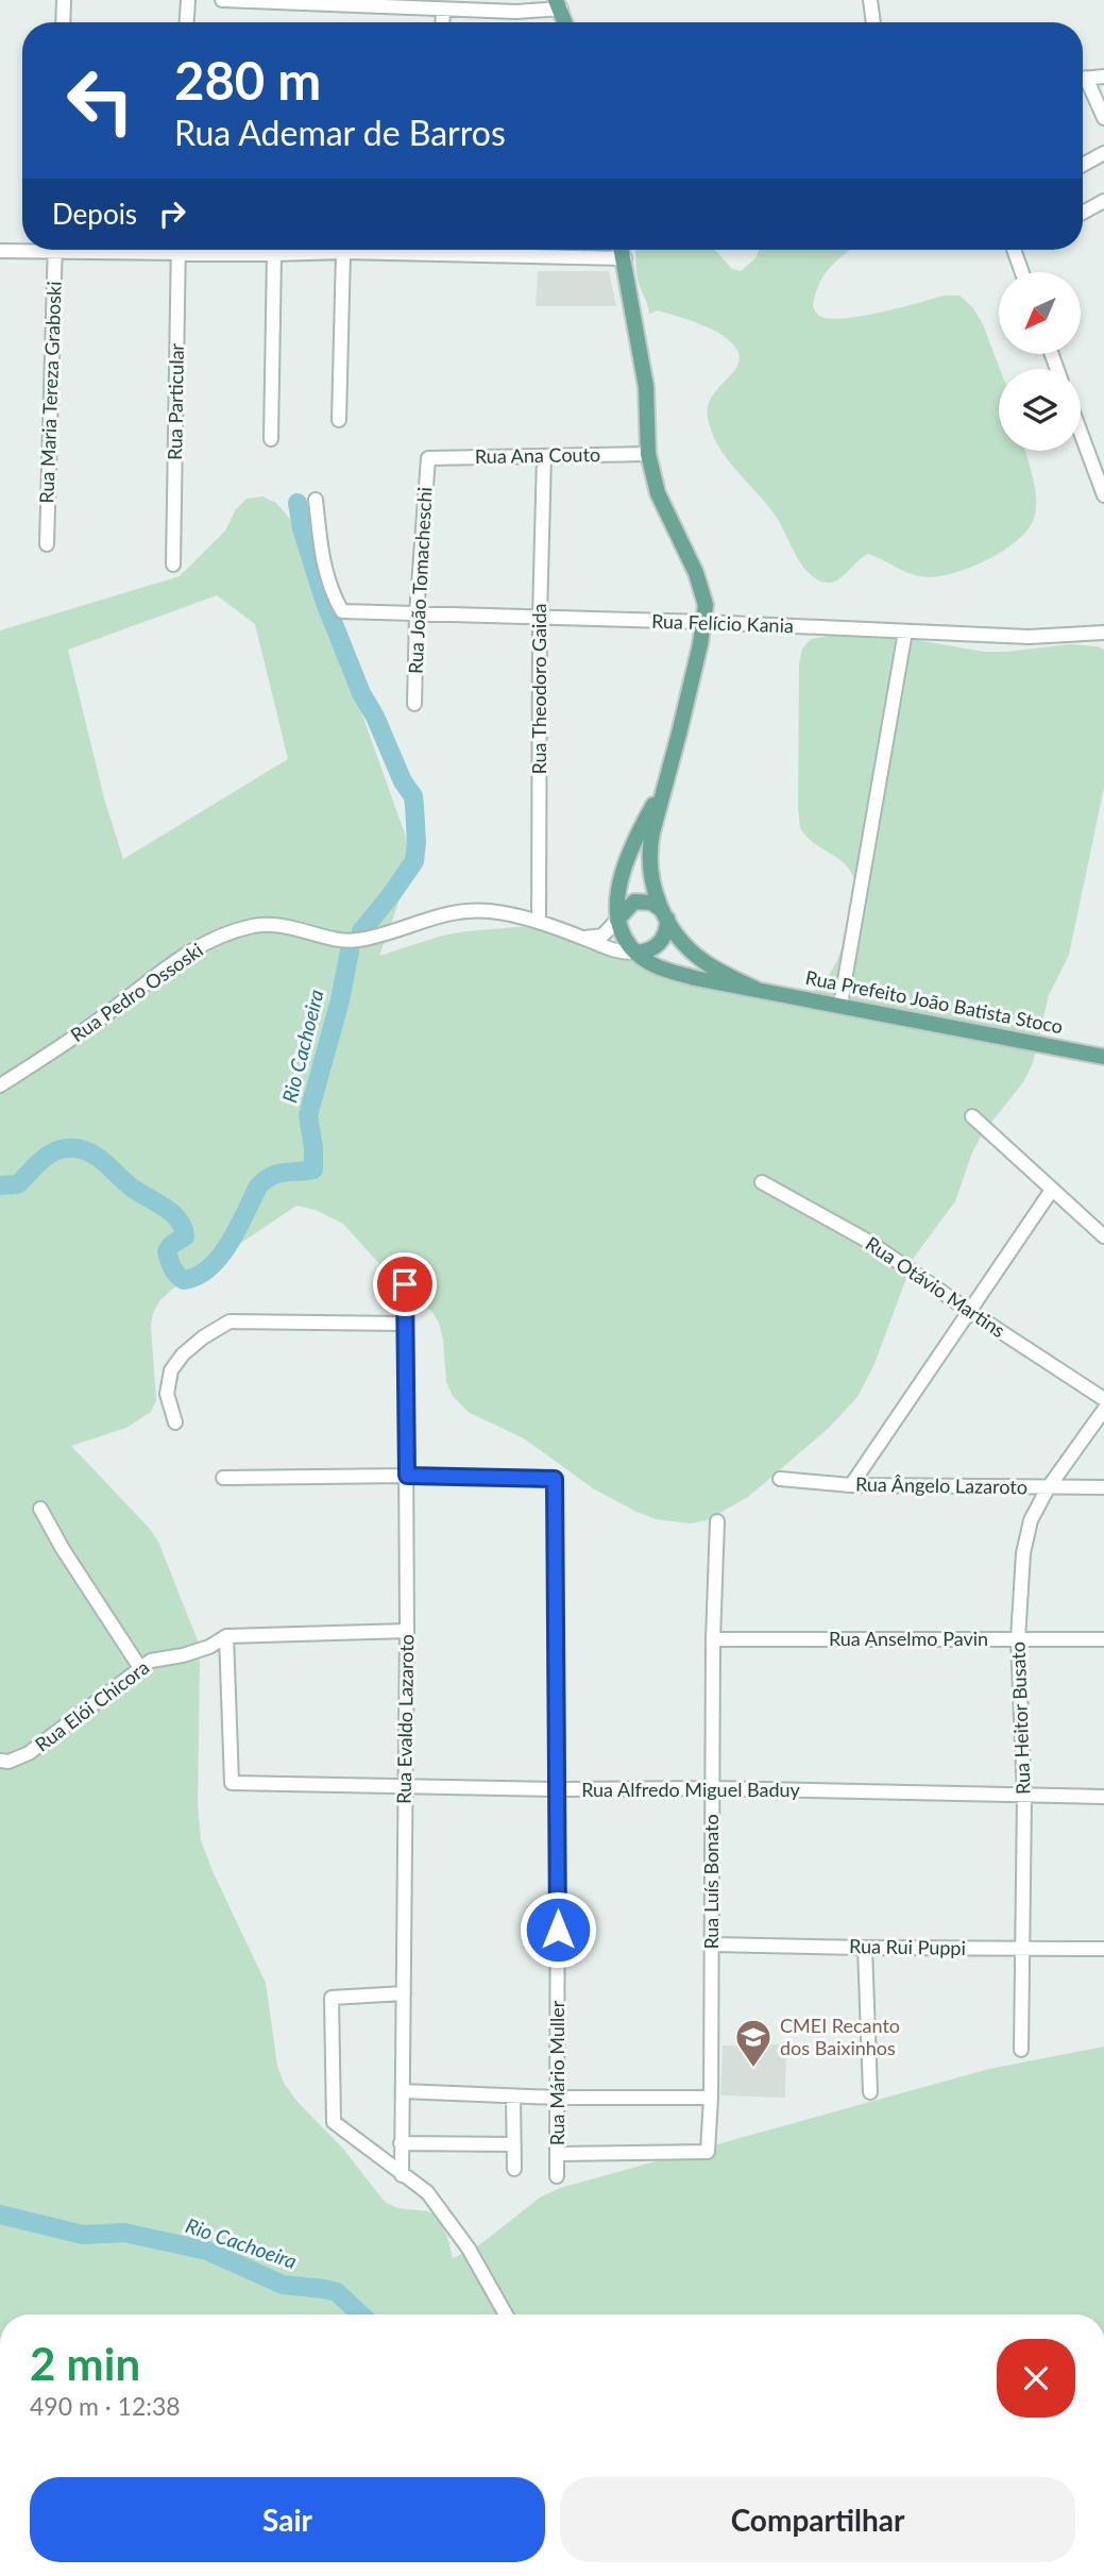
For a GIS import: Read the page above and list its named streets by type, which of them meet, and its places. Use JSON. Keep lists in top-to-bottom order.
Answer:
{
  "streets": {
    "main road": ["Rua Prefeito João Batista Stoco"],
    "street": [
      "Rua Maria Tereza Graboski",
      "Rua Particular",
      "Rua Ana Couto",
      "Rua João Tomacheschi",
      "Rua Felício Kania",
      "Rua Theodoro Gaida",
      "Rua Pedro Ossoski",
      "Rua Otávio Martins",
      "Rua Ângelo Lazaroto",
      "Rua Anselmo Pavin",
      "Rua Elói Chicora",
      "Rua Heitor Busato",
      "Rua Evaldo Lazaroto",
      "Rua Alfredo Miguel Baduy",
      "Rua Luís Bonato",
      "Rua Rui Puppi",
      "Rua Mário Muller"
    ]
  },
  "crossings": [
    ["Rua Ana Couto", "Rua João Tomacheschi"],
    ["Rua Ana Couto", "Rua Theodoro Gaida"],
    ["Rua Ana Couto", "Rua Prefeito João Batista Stoco"],
    ["Rua João Tomacheschi", "Rua Felício Kania"],
    ["Rua Felício Kania", "Rua Theodoro Gaida"],
    ["Rua Felício Kania", "Rua Prefeito João Batista Stoco"],
    ["Rua Theodoro Gaida", "Rua Pedro Ossoski"],
    ["Rua Pedro Ossoski", "Rua Prefeito João Batista Stoco"],
    ["Rua Ângelo Lazaroto", "Rua Heitor Busato"],
    ["Rua Anselmo Pavin", "Rua Heitor Busato"],
    ["Rua Anselmo Pavin", "Rua Luís Bonato"],
    ["Rua Elói Chicora", "Rua Alfredo Miguel Baduy"],
    ["Rua Heitor Busato", "Rua Alfredo Miguel Baduy"],
    ["Rua Heitor Busato", "Rua Rui Puppi"],
    ["Rua Evaldo Lazaroto", "Rua Alfredo Miguel Baduy"],
    ["Rua Evaldo Lazaroto", "Rua Mário Muller"],
    ["Rua Alfredo Miguel Baduy", "Rua Luís Bonato"],
    ["Rua Alfredo Miguel Baduy", "Rua Mário Muller"],
    ["Rua Luís Bonato", "Rua Rui Puppi"],
    ["Rua Luís Bonato", "Rua Mário Muller"]
  ],
  "water": ["Rio Cachoeira"],
  "places": {
    "school or university": ["CMEI Recanto dos Baixinhos"]
  },
  "north": "bottom left",
  "page": {
    "turn": ["280 m", "Rua Ademar de Barros"],
    "then": "Depois",
    "heading": ["2 min", "490 m · 12:38"],
    "buttons": ["Sair", "Compartilhar"]
  }
}
